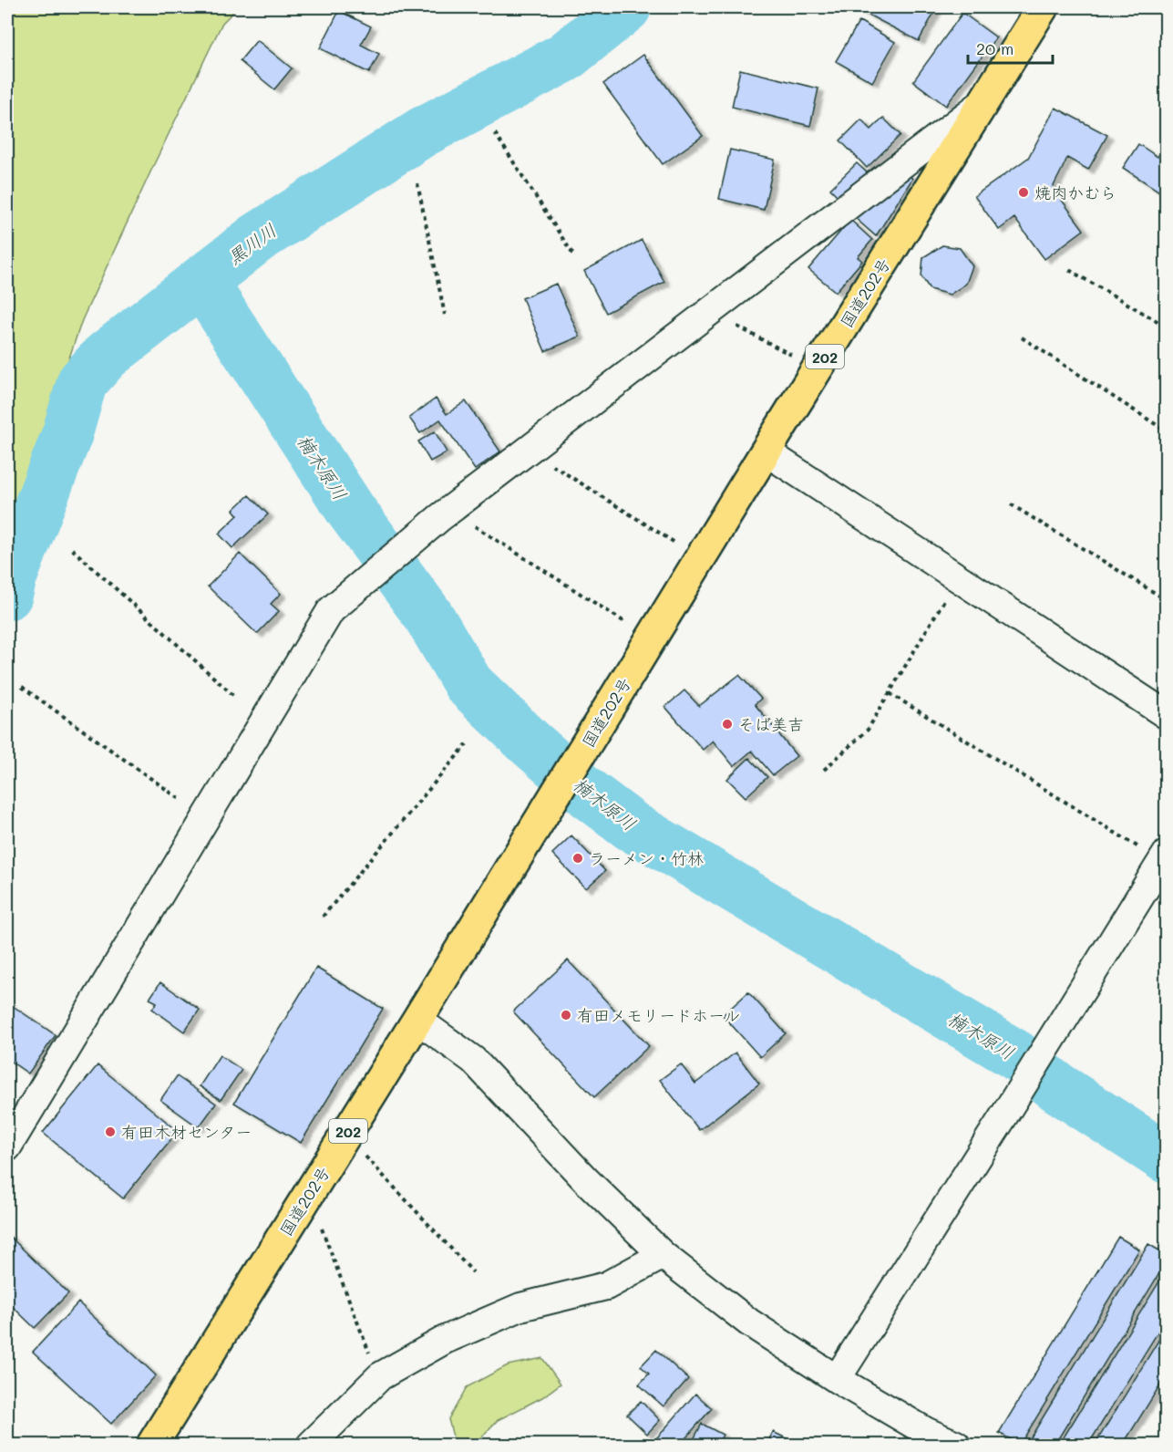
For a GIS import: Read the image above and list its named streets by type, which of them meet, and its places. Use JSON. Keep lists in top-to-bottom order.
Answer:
{
  "streets": {
    "highway": ["国道202号", "202"]
  },
  "water": ["黒川川", "楠木原川"],
  "places": [
    "焼肉かむら",
    "そば美吉",
    "ラーメン・竹林",
    "有田メモリードホール",
    "有田木材センター"
  ],
  "scale_bar": "20 m"
}
